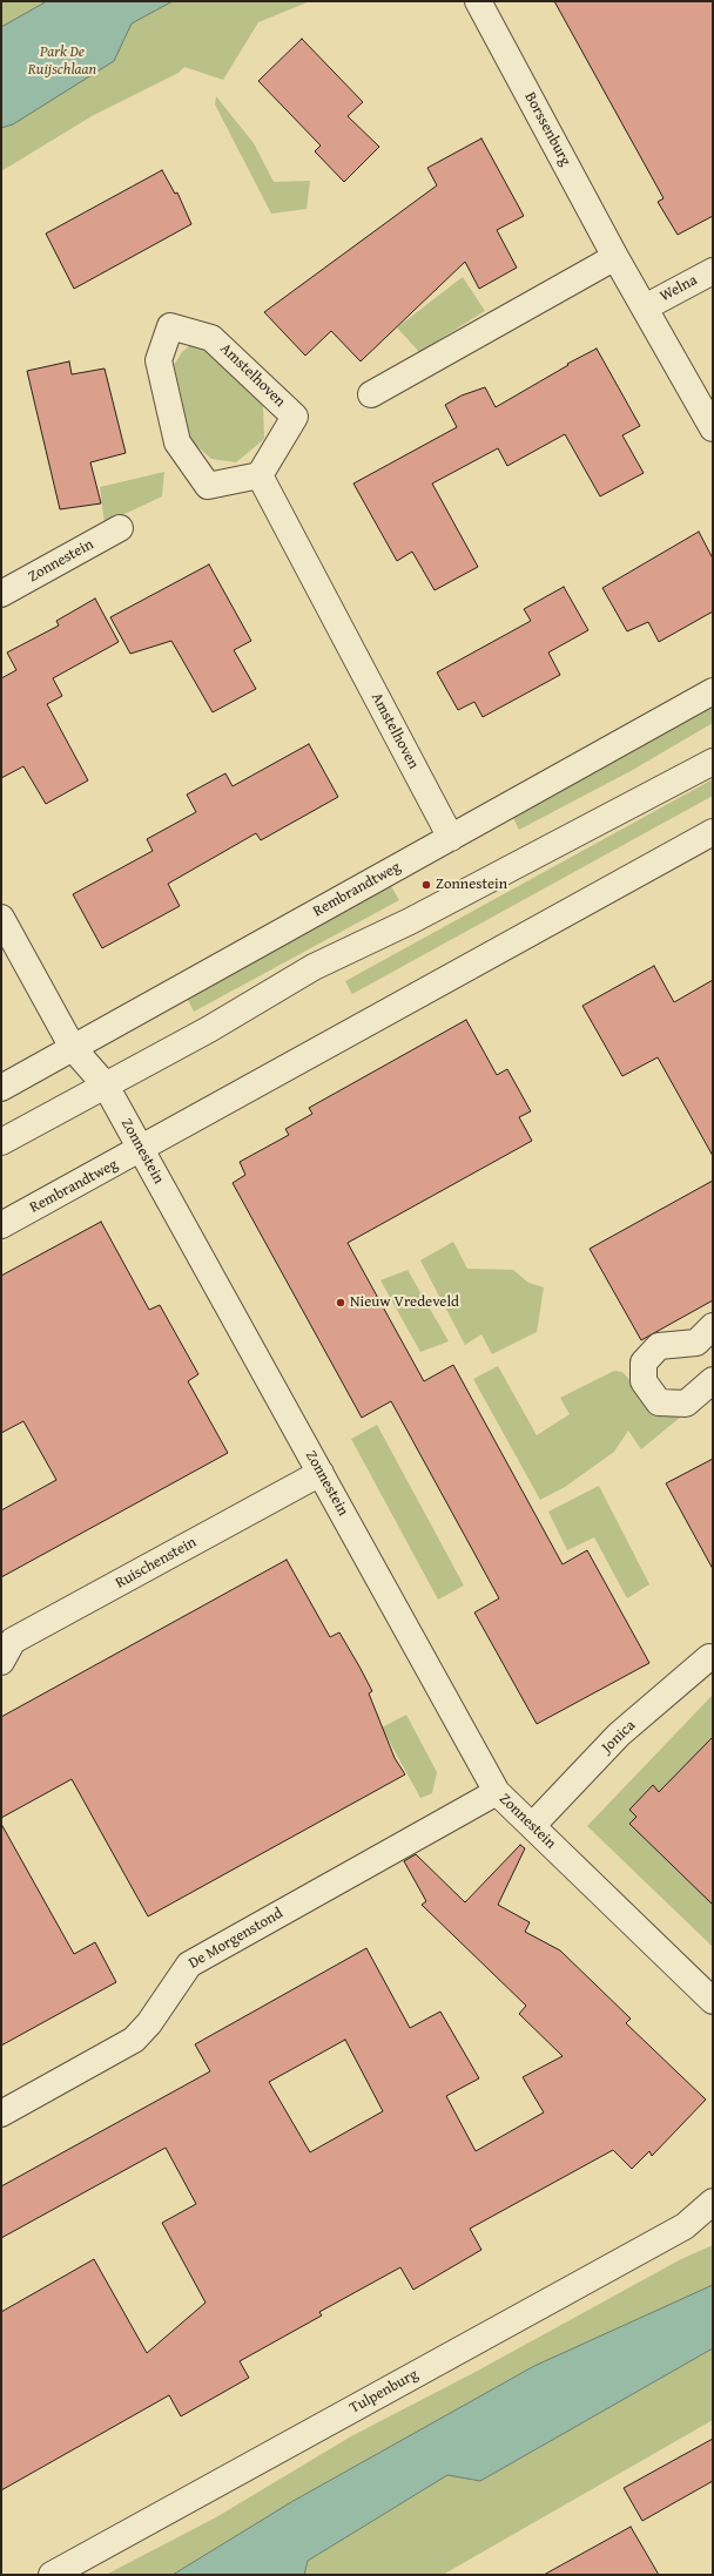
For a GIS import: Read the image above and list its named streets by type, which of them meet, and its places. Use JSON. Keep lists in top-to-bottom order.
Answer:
{
  "streets": {
    "street": [
      "Borssenburg",
      "Welna",
      "Amstelhoven",
      "Zonnestein",
      "Rembrandtweg",
      "Ruischenstein",
      "Jonica",
      "De Morgenstond",
      "Tulpenburg"
    ]
  },
  "crossings": [
    ["Borssenburg", "Welna"],
    ["Amstelhoven", "Rembrandtweg"],
    ["Zonnestein", "Rembrandtweg"],
    ["Zonnestein", "Ruischenstein"],
    ["Zonnestein", "Jonica"],
    ["Zonnestein", "De Morgenstond"]
  ],
  "parks": ["Park De Ruijschlaan"],
  "places": ["Zonnestein", "Nieuw Vredeveld"]
}
